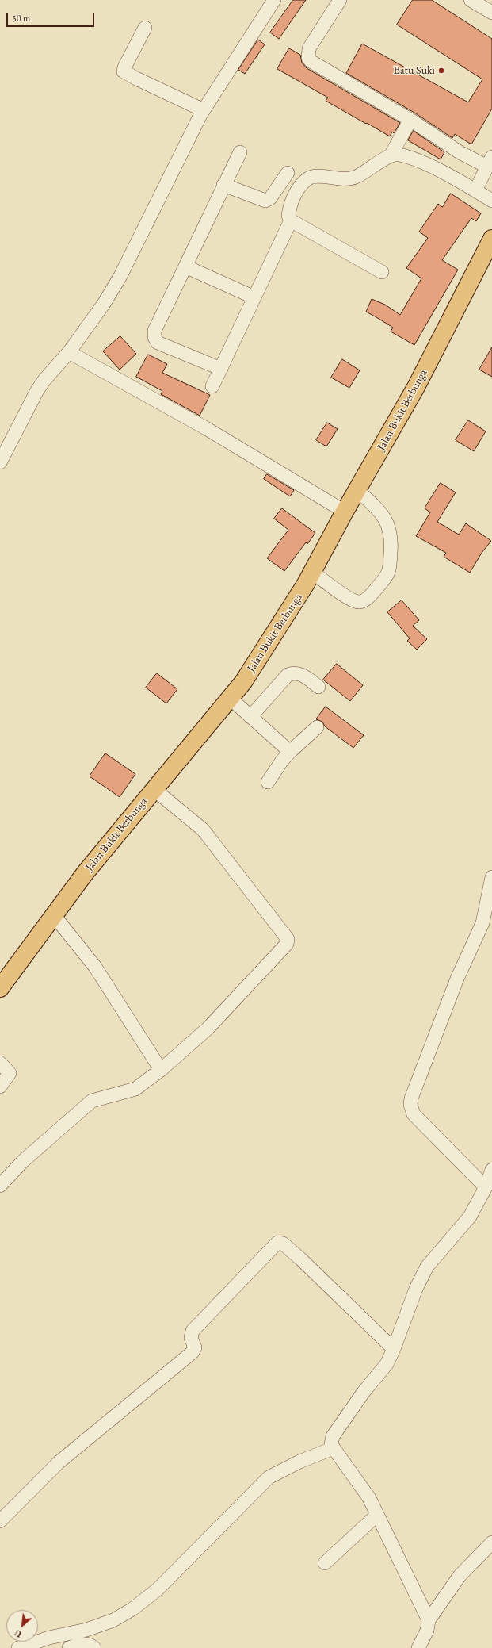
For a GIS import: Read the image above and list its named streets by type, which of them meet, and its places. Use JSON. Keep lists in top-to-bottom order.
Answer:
{
  "streets": {
    "main road": ["Jalan Bukit Berbunga"]
  },
  "places": ["Batu Suki"],
  "scale_bar": "50 m",
  "north": "bottom left"
}
